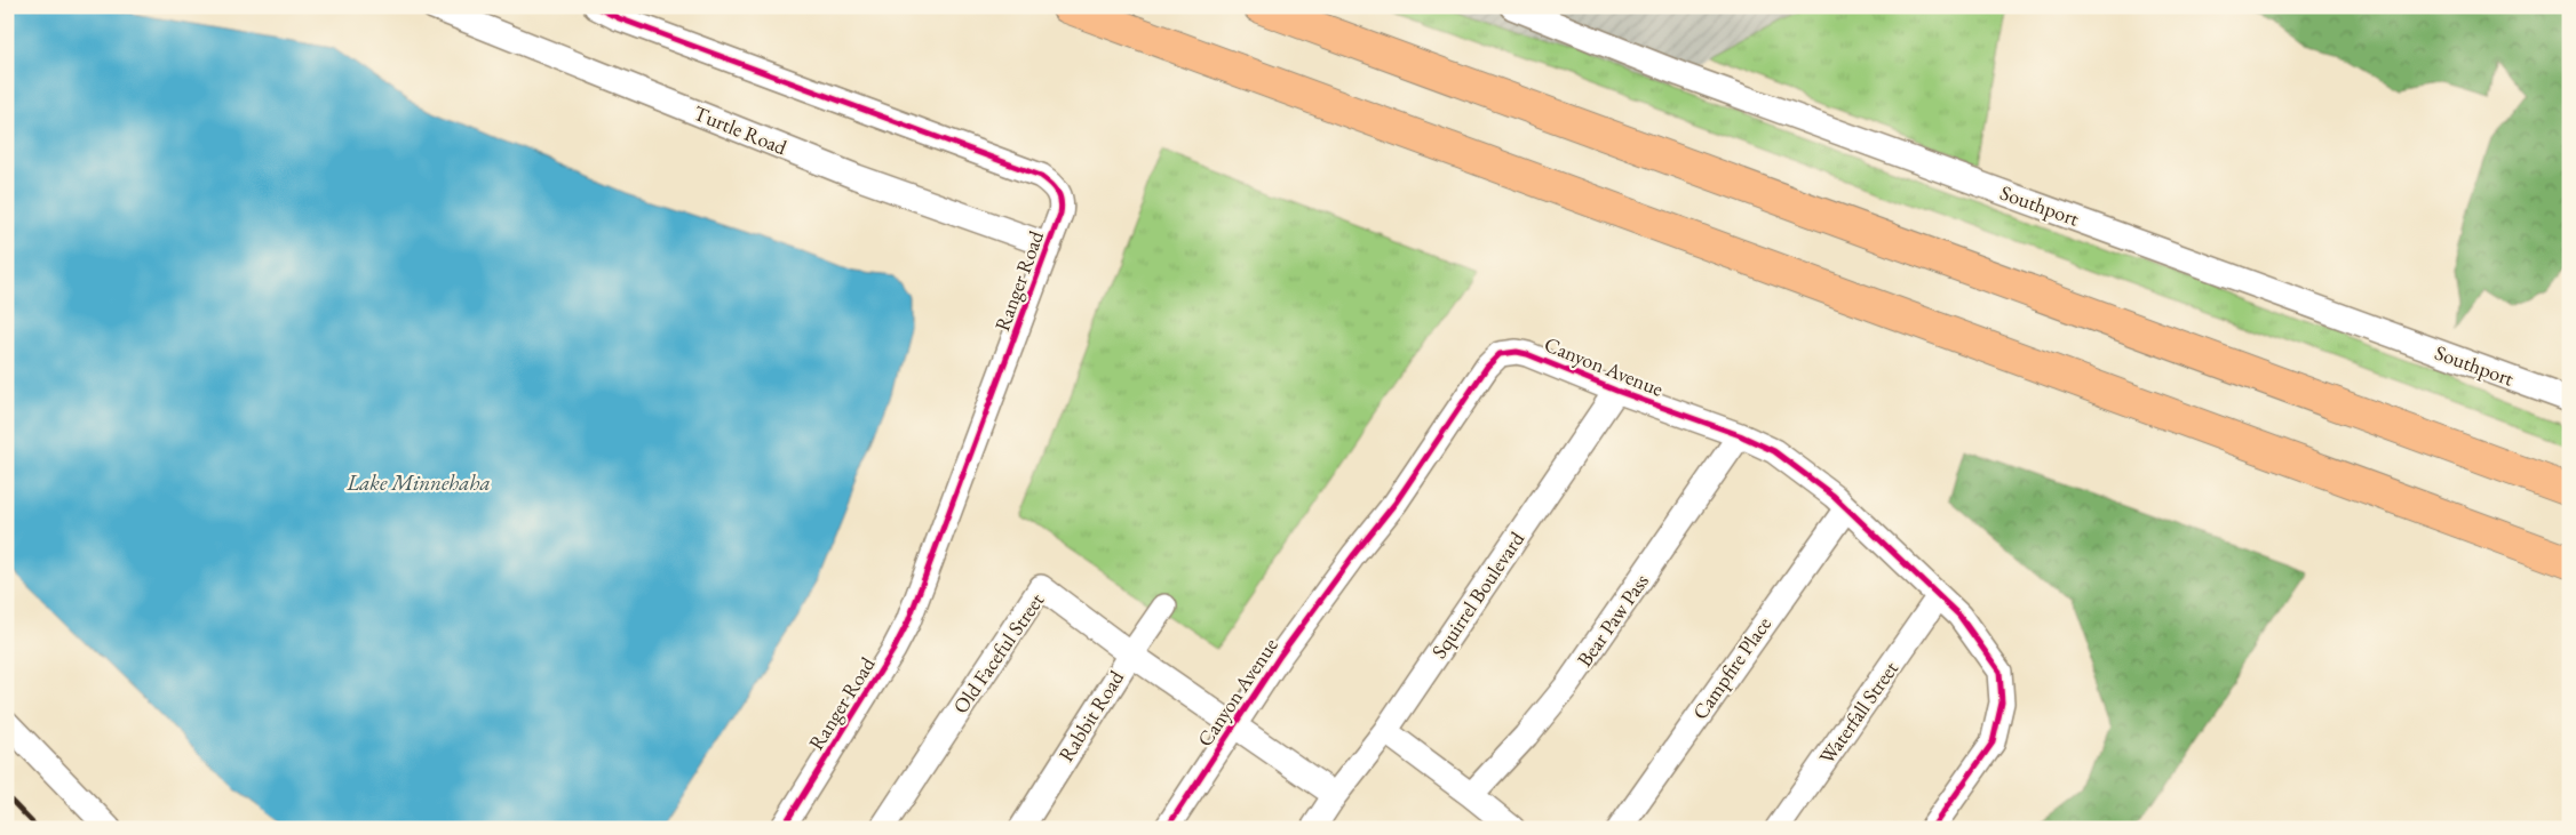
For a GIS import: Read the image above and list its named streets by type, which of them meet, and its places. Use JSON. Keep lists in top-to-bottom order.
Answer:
{
  "streets": {
    "street": [
      "Turtle Road",
      "Southport",
      "Ranger Road",
      "Canyon Avenue",
      "Squirrel Boulevard",
      "Bear Paw Pass",
      "Old Faceful Street",
      "Campfire Place",
      "Waterfall Street",
      "Rabbit Road"
    ]
  },
  "crossings": [
    ["Turtle Road", "Ranger Road"],
    ["Canyon Avenue", "Squirrel Boulevard"],
    ["Canyon Avenue", "Bear Paw Pass"],
    ["Canyon Avenue", "Old Faceful Street"],
    ["Canyon Avenue", "Campfire Place"],
    ["Canyon Avenue", "Waterfall Street"],
    ["Squirrel Boulevard", "Old Faceful Street"],
    ["Old Faceful Street", "Rabbit Road"]
  ],
  "water": ["Lake Minnehaha"]
}
